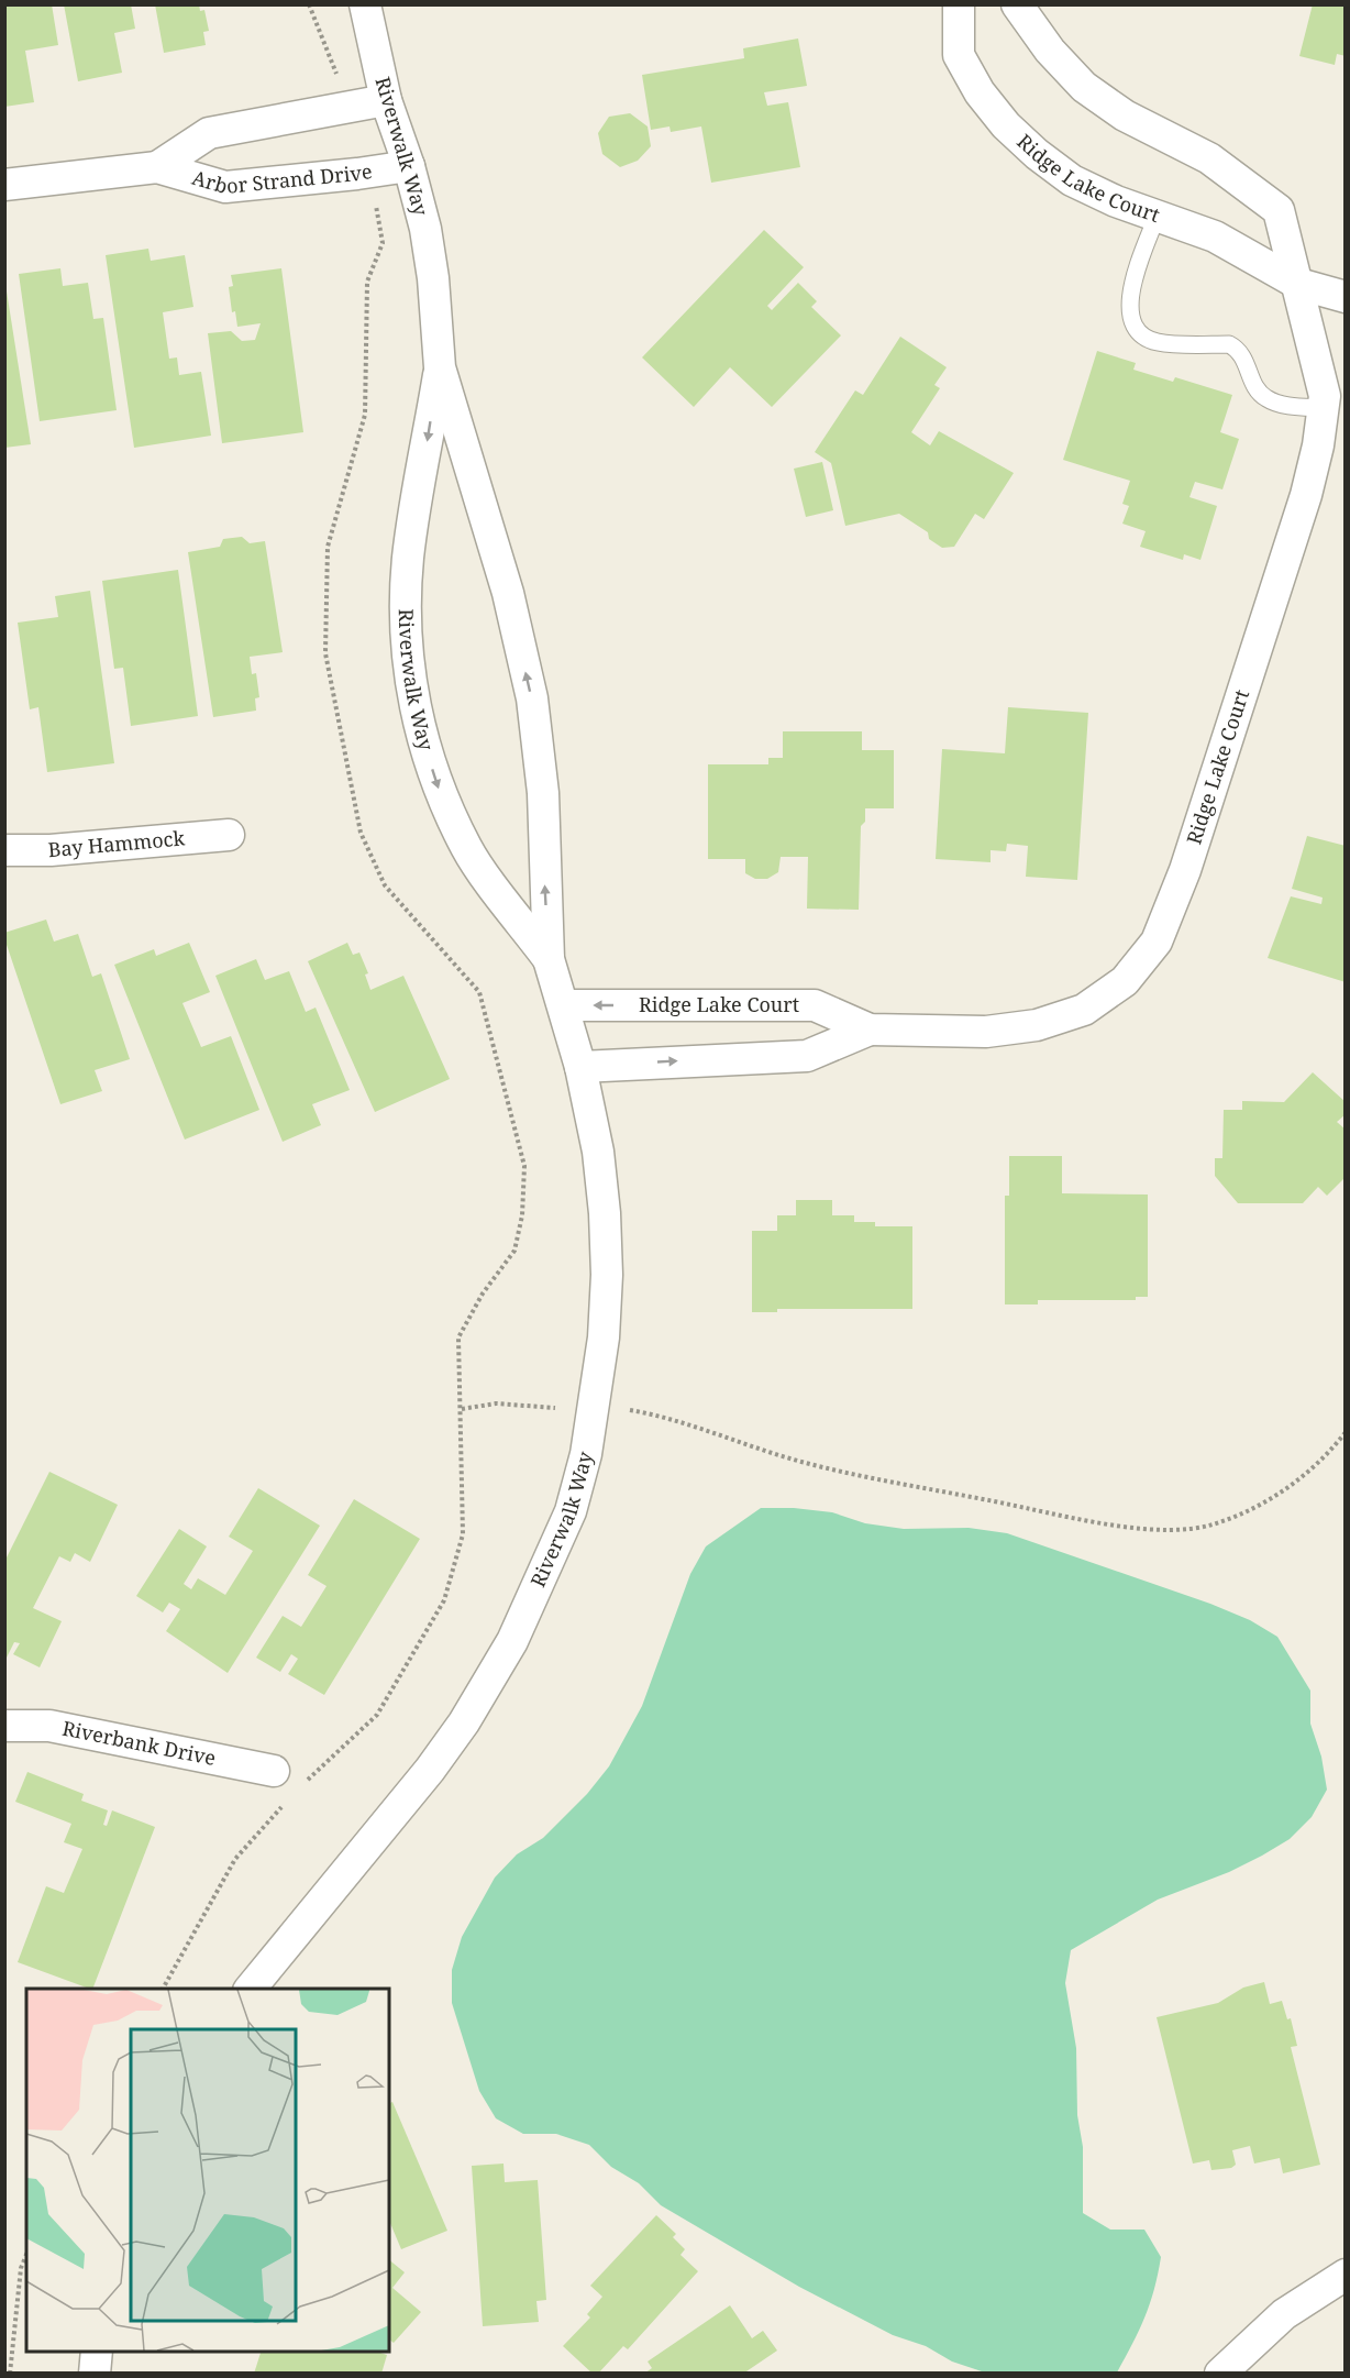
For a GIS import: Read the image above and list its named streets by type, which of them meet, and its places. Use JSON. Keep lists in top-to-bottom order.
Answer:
{
  "streets": {
    "street": [
      "Riverwalk Way",
      "Arbor Strand Drive",
      "Ridge Lake Court",
      "Bay Hammock",
      "Riverbank Drive"
    ]
  },
  "crossings": [
    ["Riverwalk Way", "Arbor Strand Drive"],
    ["Riverwalk Way", "Ridge Lake Court"]
  ]
}
